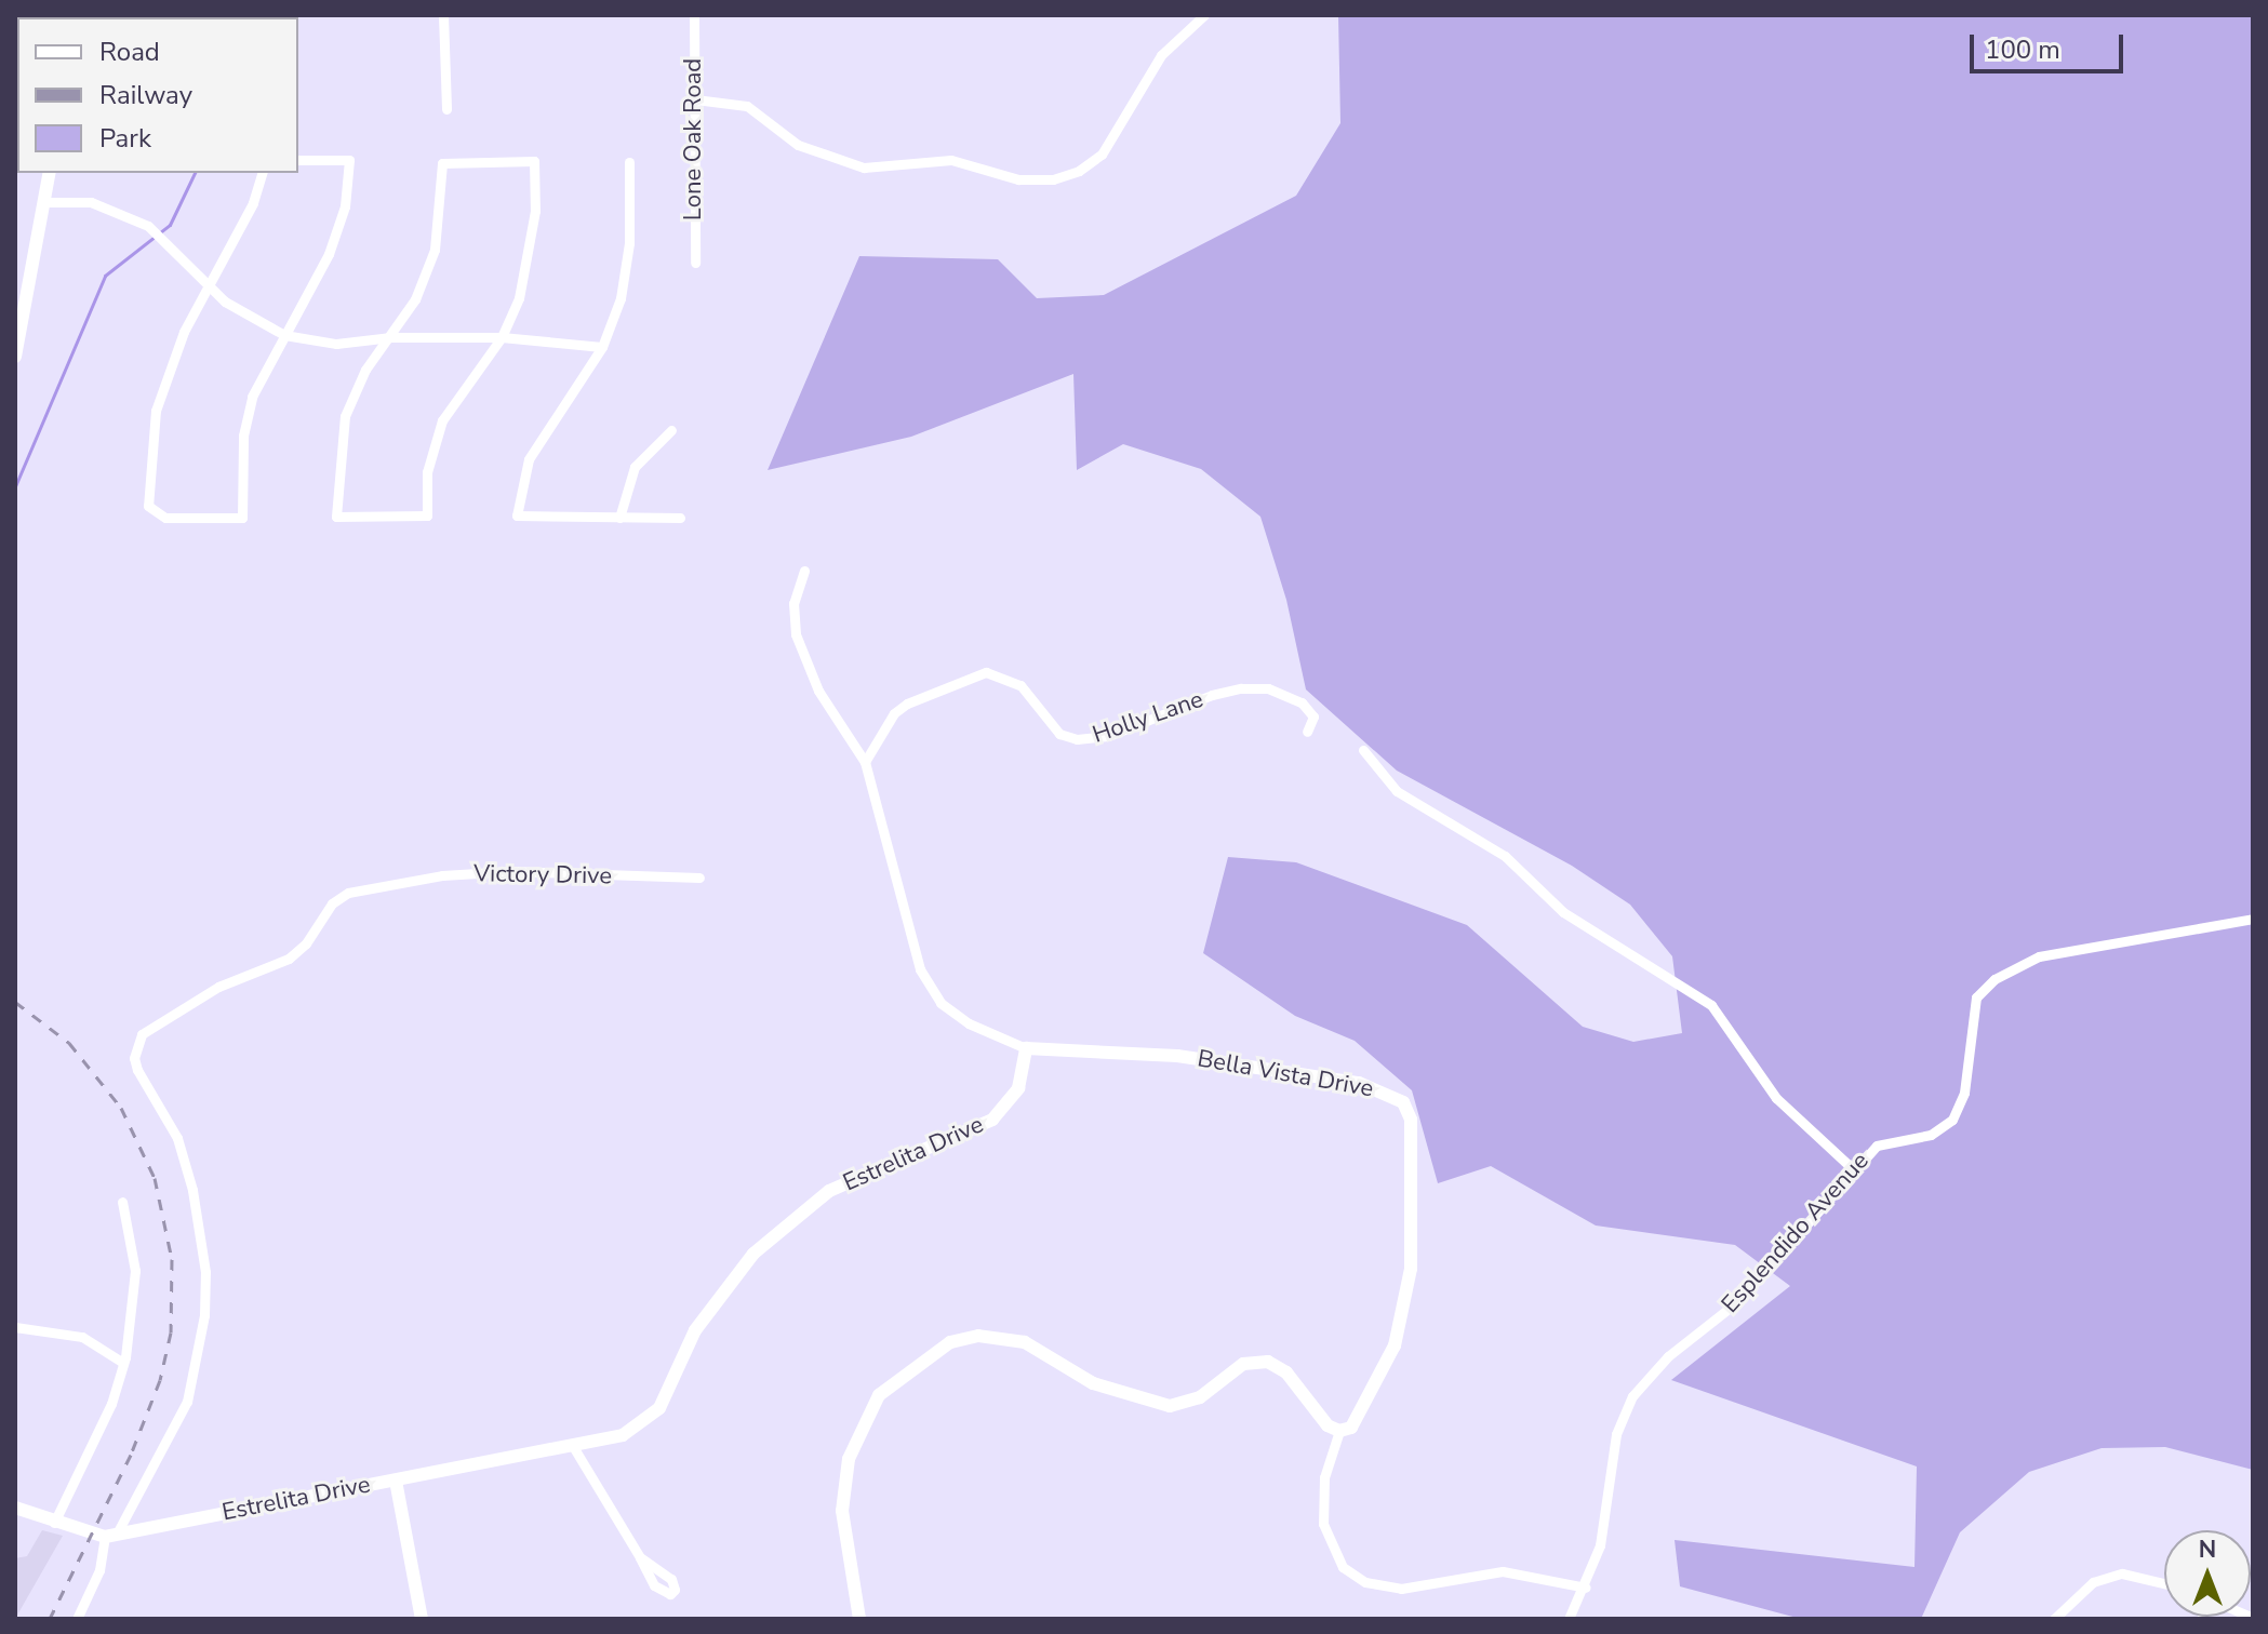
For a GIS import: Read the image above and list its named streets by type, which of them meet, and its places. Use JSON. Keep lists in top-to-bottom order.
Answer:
{
  "streets": {
    "street": [
      "Lone Oak Road",
      "Holly Lane",
      "Victory Drive",
      "Bella Vista Drive",
      "Estrelita Drive",
      "Esplendido Avenue"
    ]
  },
  "crossings": [
    ["Victory Drive", "Estrelita Drive"],
    ["Bella Vista Drive", "Estrelita Drive"]
  ],
  "legend": ["Road", "Railway", "Park"],
  "scale_bar": "100 m",
  "north": "top"
}
